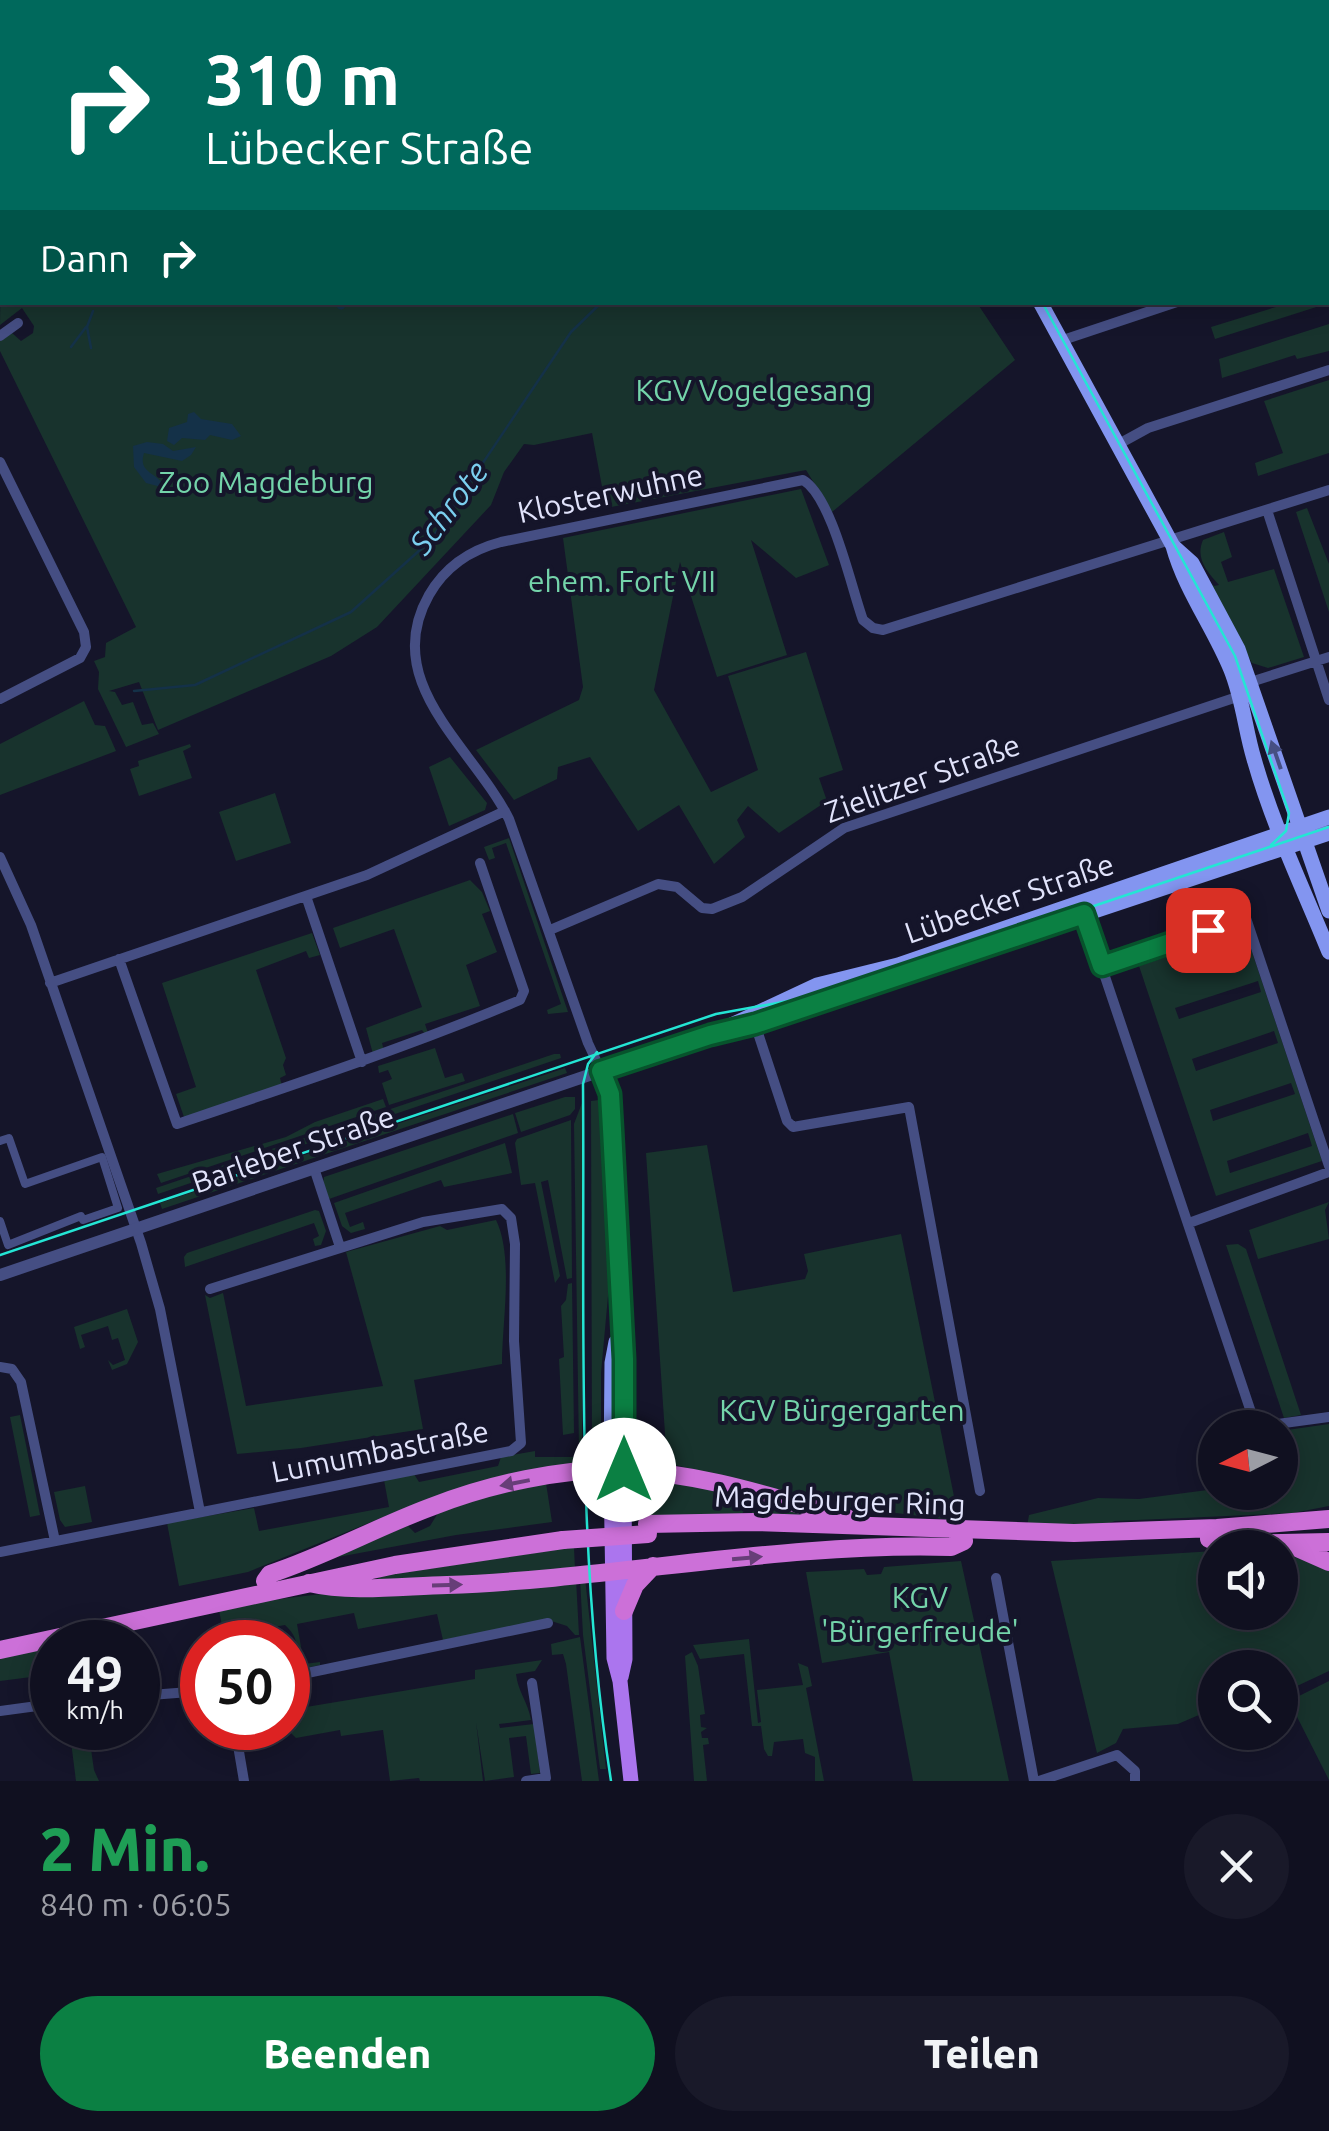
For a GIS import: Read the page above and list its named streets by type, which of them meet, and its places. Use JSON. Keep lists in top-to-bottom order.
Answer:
{
  "streets": {
    "highway": ["Magdeburger Ring"],
    "main road": ["Lübecker Straße"],
    "street": [
      "Klosterwuhne",
      "Zielitzer Straße",
      "Barleber Straße",
      "Lumumbastraße"
    ]
  },
  "crossings": [
    ["Klosterwuhne", "Zielitzer Straße"],
    ["Klosterwuhne", "Lübecker Straße"],
    ["Klosterwuhne", "Barleber Straße"],
    ["Lübecker Straße", "Barleber Straße"]
  ],
  "water": ["Schrote"],
  "parks": [
    "KGV Vogelgesang",
    "Zoo Magdeburg",
    "ehem. Fort VII",
    "KGV Bürgergarten",
    "KGV 'Bürgerfreude'"
  ],
  "north": "left",
  "page": {
    "turn": ["310 m", "Lübecker Straße"],
    "then": "Dann",
    "speed": "49 km/h",
    "limit": "50",
    "heading": ["2 Min.", "840 m · 06:05"],
    "buttons": ["Beenden", "Teilen"]
  }
}
